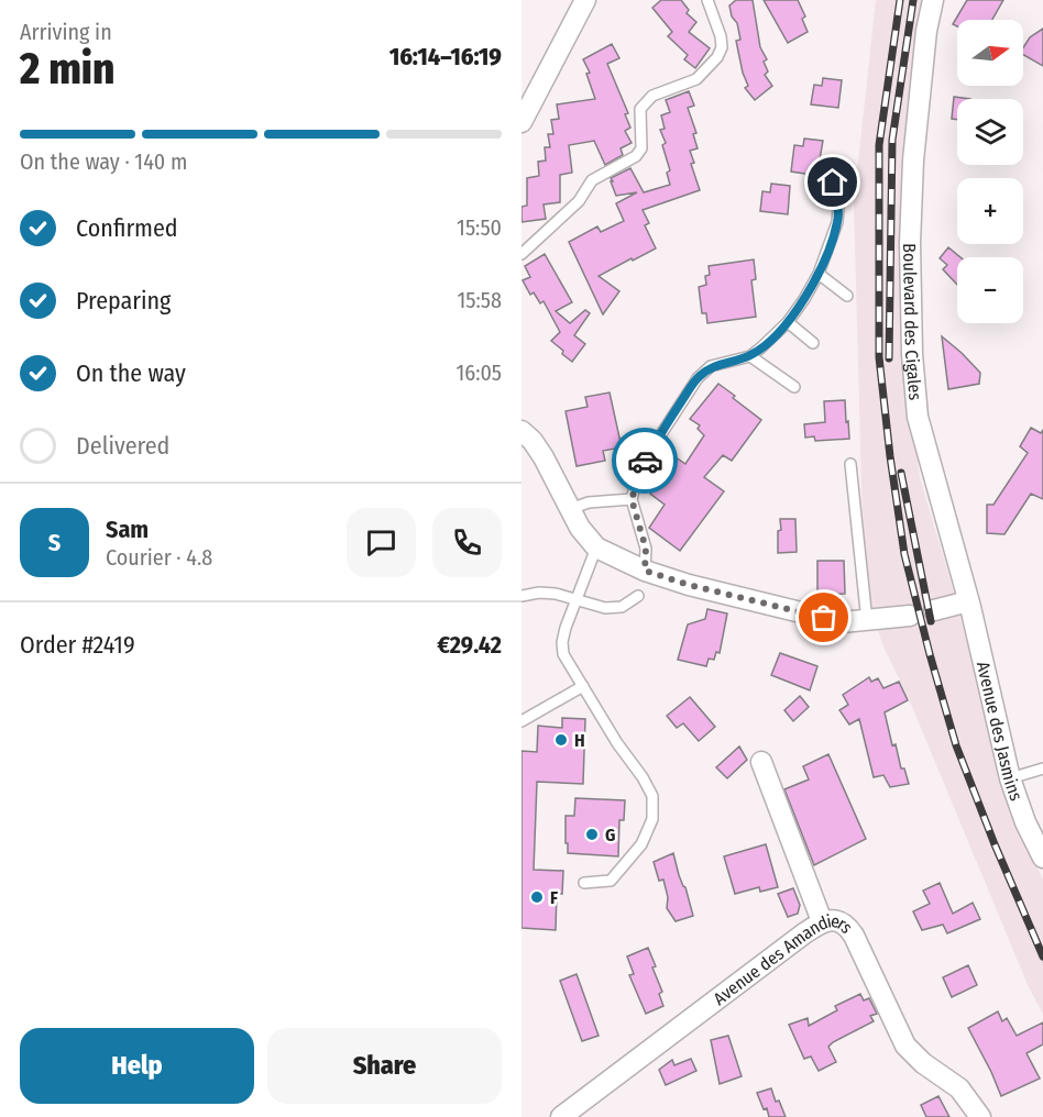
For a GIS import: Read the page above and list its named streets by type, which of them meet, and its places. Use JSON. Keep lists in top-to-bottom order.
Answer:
{
  "streets": {
    "street": ["Boulevard des Cigales", "Avenue des Jasmins", "Avenue des Amandiers"]
  },
  "crossings": [
    ["Boulevard des Cigales", "Avenue des Jasmins"]
  ],
  "places": ["H", "G", "F"],
  "north": "right",
  "page": {
    "heading": ["2 min", "Arriving in", "16:14–16:19"],
    "panel": [
      "Sam",
      "Courier · 4.8",
      "Order #2419",
      "€29.42"
    ],
    "map_buttons": ["+", "−"],
    "bar": "On the way · 140 m",
    "list": [
      ["Confirmed", "15:50"],
      ["Preparing", "15:58"],
      ["On the way", "16:05"],
      "Delivered"
    ],
    "round": "S",
    "buttons": ["Help", "Share"]
  }
}
